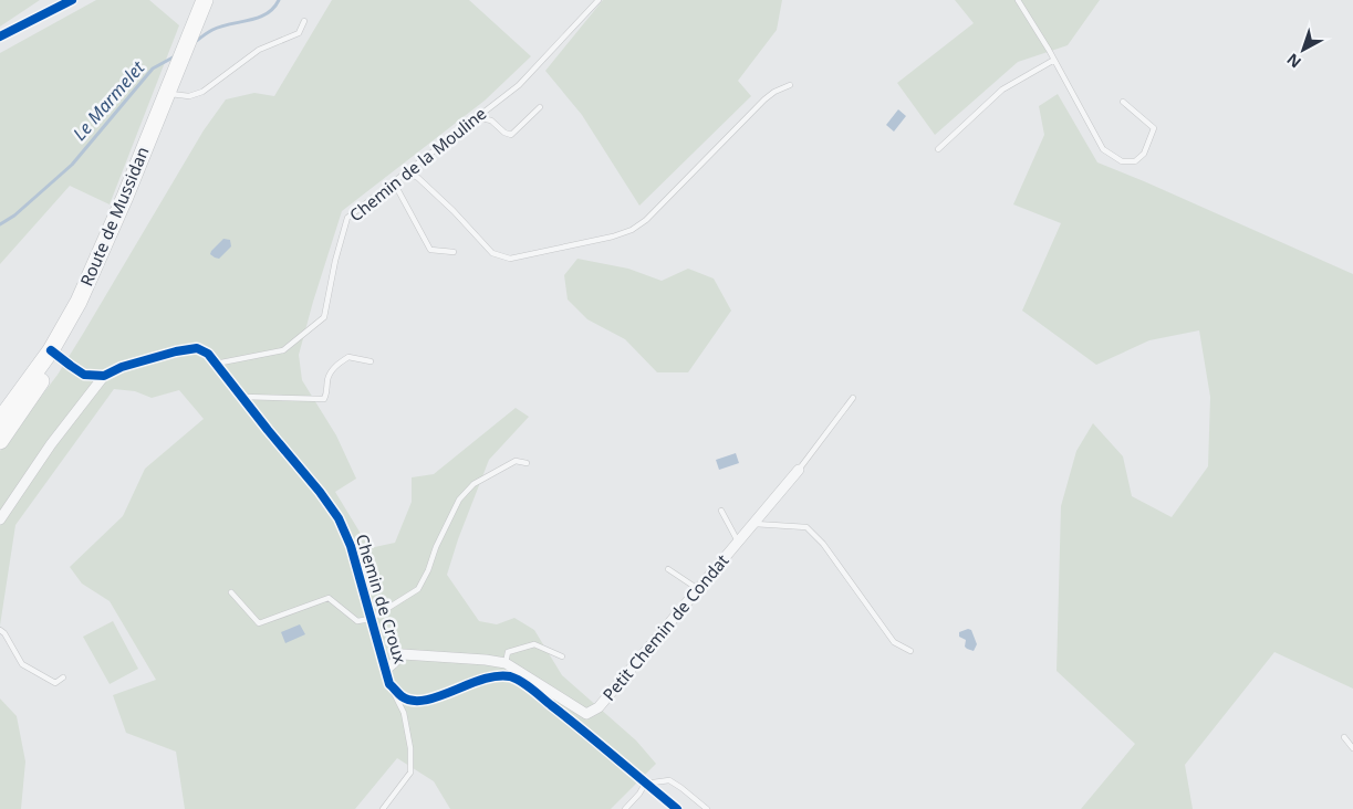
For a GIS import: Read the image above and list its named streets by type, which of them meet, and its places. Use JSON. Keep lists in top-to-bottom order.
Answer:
{
  "streets": {
    "main road": ["Route de Mussidan"],
    "street": ["Chemin de Croux", "Petit Chemin de Condat"],
    "lane": ["Chemin de la Mouline"]
  },
  "crossings": [
    ["Chemin de la Mouline", "Chemin de Croux"],
    ["Chemin de Croux", "Petit Chemin de Condat"]
  ],
  "water": ["Le Marmelet"],
  "north": "bottom left"
}
